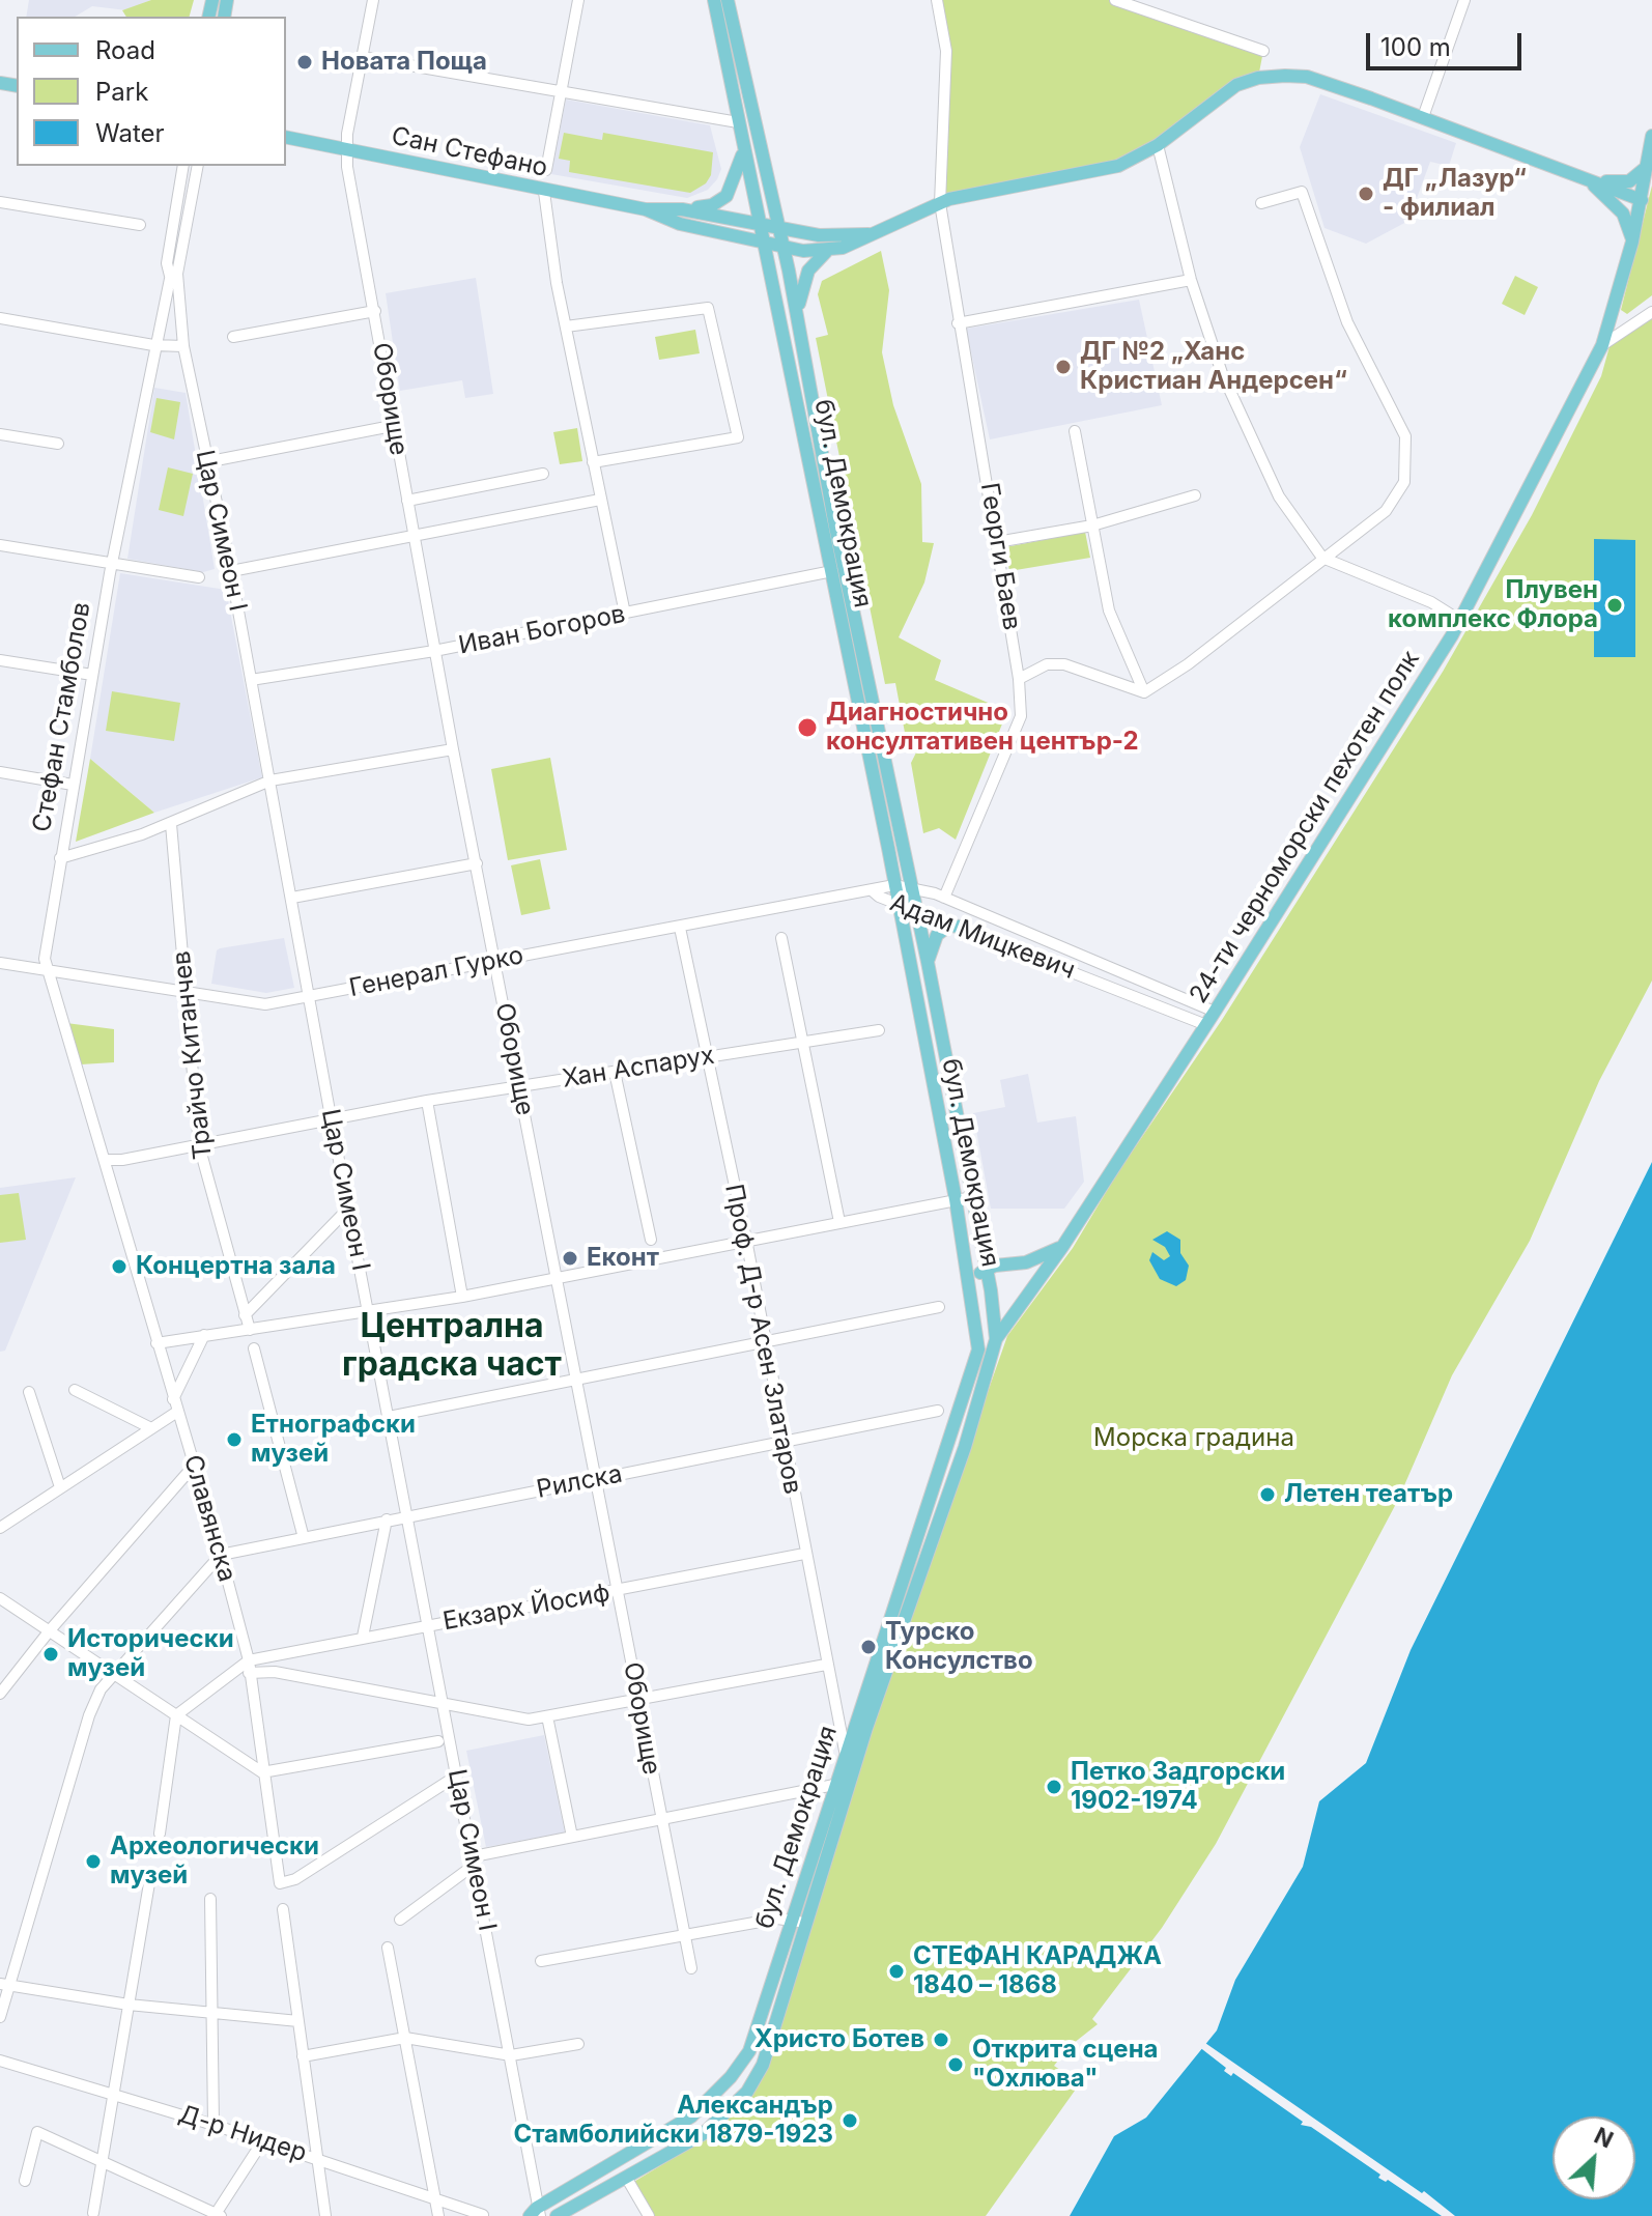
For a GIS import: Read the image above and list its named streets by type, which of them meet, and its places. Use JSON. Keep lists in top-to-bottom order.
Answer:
{
  "streets": {
    "main road": ["Сан Стефано", "бул. Демокрация", "24-ти черноморски пехотен полк"],
    "street": [
      "Оборище",
      "Цар Симеон I",
      "Георги Баев",
      "Иван Богоров",
      "Стефан Стамболов",
      "Адам Мицкевич",
      "Генерал Гурко",
      "Трайчо Китанчев",
      "Хан Аспарух",
      "Проф. Д-р Асен Златаров",
      "Рилска",
      "Славянска",
      "Екзарх Йосиф",
      "Д-р Нидер"
    ]
  },
  "crossings": [
    ["Сан Стефано", "Оборище"],
    ["Сан Стефано", "бул. Демокрация"],
    ["Оборище", "Иван Богоров"],
    ["Оборище", "Генерал Гурко"],
    ["Оборище", "Хан Аспарух"],
    ["Оборище", "Рилска"],
    ["Оборище", "Екзарх Йосиф"],
    ["бул. Демокрация", "Цар Симеон I"],
    ["бул. Демокрация", "Иван Богоров"],
    ["бул. Демокрация", "24-ти черноморски пехотен полк"],
    ["бул. Демокрация", "Адам Мицкевич"],
    ["бул. Демокрация", "Проф. Д-р Асен Златаров"],
    ["Цар Симеон I", "Иван Богоров"],
    ["Цар Симеон I", "Стефан Стамболов"],
    ["Цар Симеон I", "Генерал Гурко"],
    ["Цар Симеон I", "Хан Аспарух"],
    ["Цар Симеон I", "Рилска"],
    ["Цар Симеон I", "Славянска"],
    ["Цар Симеон I", "Екзарх Йосиф"],
    ["Георги Баев", "Адам Мицкевич"],
    ["Стефан Стамболов", "Генерал Гурко"],
    ["Стефан Стамболов", "Хан Аспарух"],
    ["Стефан Стамболов", "Славянска"],
    ["24-ти черноморски пехотен полк", "Адам Мицкевич"],
    ["Адам Мицкевич", "Генерал Гурко"],
    ["Генерал Гурко", "Трайчо Китанчев"],
    ["Генерал Гурко", "Проф. Д-р Асен Златаров"],
    ["Трайчо Китанчев", "Хан Аспарух"],
    ["Хан Аспарух", "Проф. Д-р Асен Златаров"],
    ["Хан Аспарух", "Славянска"],
    ["Проф. Д-р Асен Златаров", "Рилска"],
    ["Проф. Д-р Асен Златаров", "Екзарх Йосиф"],
    ["Рилска", "Славянска"],
    ["Славянска", "Екзарх Йосиф"]
  ],
  "districts": ["Централна градска част"],
  "parks": ["Морска градина"],
  "places": [
    "Новата Поща",
    "ДГ „Лазур“ - филиал",
    "ДГ №2 „Ханс Кристиан Андерсен“",
    "Плувен комплекс Флора",
    "Диагностично консултативен център-2",
    "Еконт",
    "Концертна зала",
    "Етнографски музей",
    "Летен театър",
    "Турско Консулство",
    "Исторически музей",
    "Петко Задгорски 1902-1974",
    "Археологически музей",
    "СТЕФАН КАРАДЖА 1840 – 1868",
    "Христо Ботев",
    "Открита сцена \"Охлюва\"",
    "Александър Стамболийски 1879-1923"
  ],
  "legend": ["Road", "Park", "Water"],
  "scale_bar": "100 m",
  "north": "top right"
}
